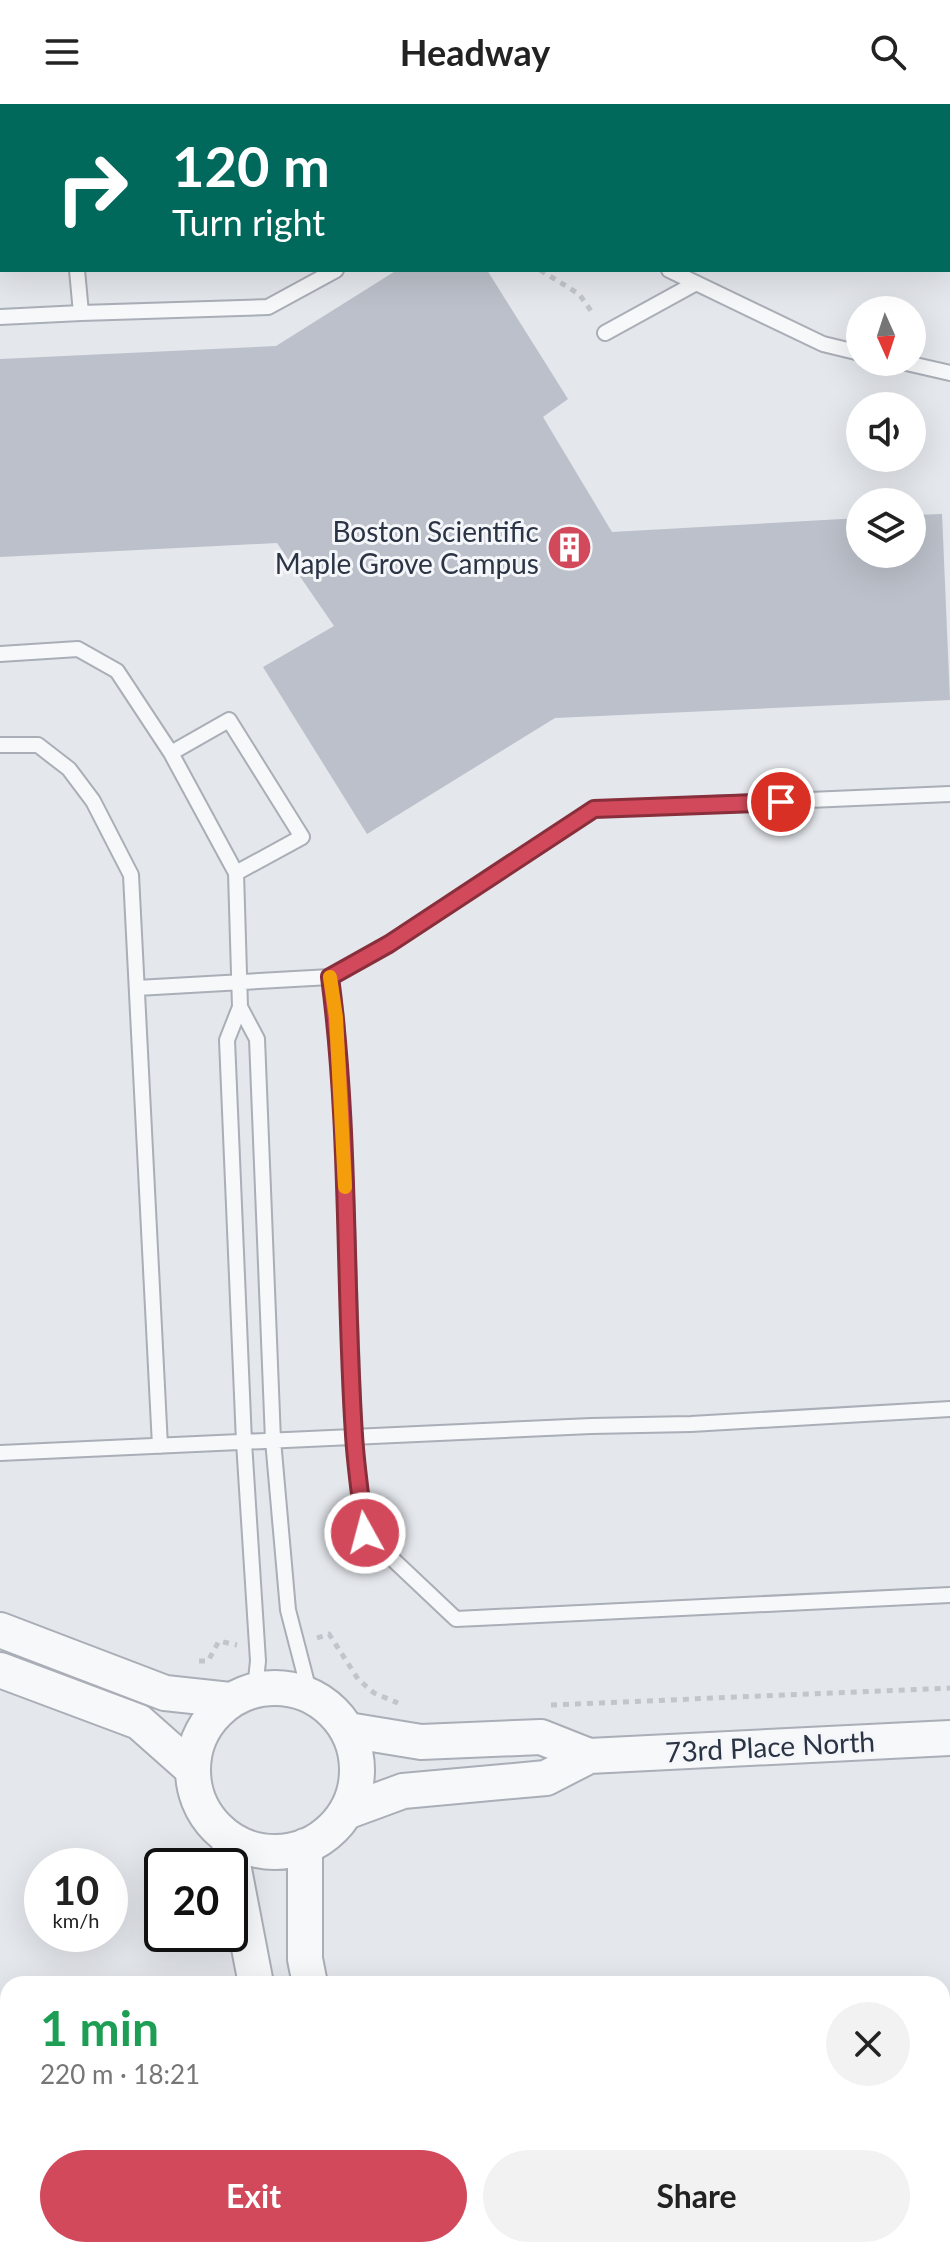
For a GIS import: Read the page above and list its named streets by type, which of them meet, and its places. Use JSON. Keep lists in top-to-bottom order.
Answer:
{
  "streets": {
    "street": ["73rd Place North"]
  },
  "places": {
    "building": ["Boston Scientific Maple Grove Campus"]
  },
  "north": "bottom",
  "page": {
    "header": "Headway",
    "turn": ["120 m", "Turn right"],
    "speed": "10 km/h",
    "limit": "20",
    "heading": ["1 min", "220 m · 18:21"],
    "buttons": ["Exit", "Share"]
  }
}
